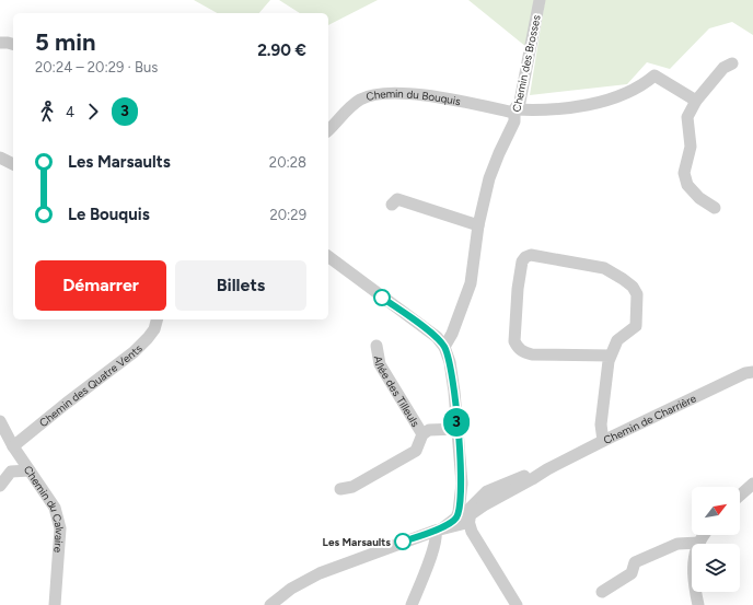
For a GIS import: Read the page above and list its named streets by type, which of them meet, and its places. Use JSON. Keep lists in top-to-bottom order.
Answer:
{
  "streets": {
    "street": [
      "Chemin des Brosses",
      "Chemin du Bouquis",
      "Chemin des Quatre Vents",
      "Allée des Tilleuls",
      "Chemin de Charrière",
      "Chemin du Calvaire"
    ]
  },
  "crossings": [
    ["Chemin des Brosses", "Chemin du Bouquis"],
    ["Chemin des Quatre Vents", "Chemin du Calvaire"]
  ],
  "places": ["Les Marsaults"],
  "lines": ["bus line 3"],
  "north": "top right",
  "page": {
    "on_map": "3",
    "heading": ["5 min", "20:24 – 20:29 · Bus", "2.90 €"],
    "legs": ["4", "3"],
    "list": [
      {
        "name": "Les Marsaults",
        "value": "20:28"
      },
      {
        "name": "Le Bouquis",
        "value": "20:29"
      }
    ],
    "buttons": ["Démarrer", "Billets"]
  }
}
